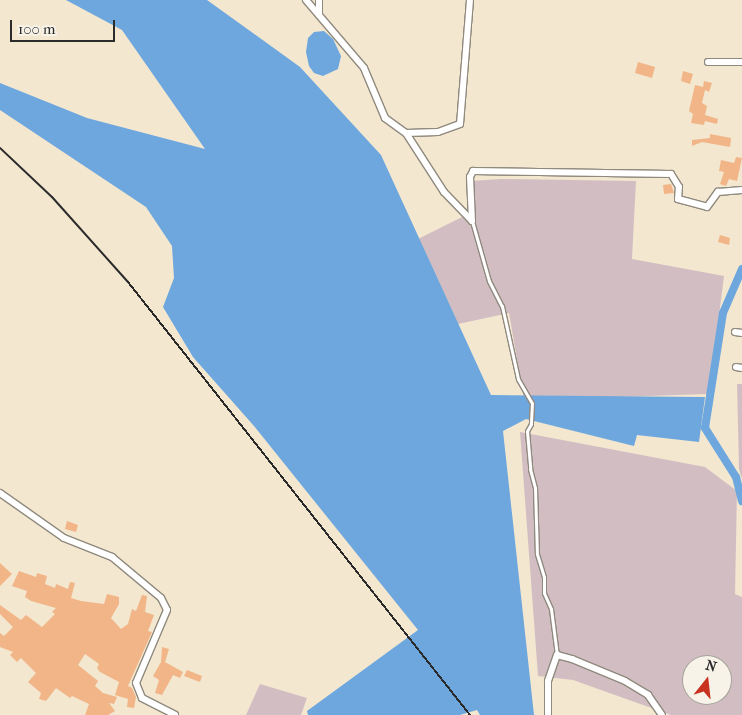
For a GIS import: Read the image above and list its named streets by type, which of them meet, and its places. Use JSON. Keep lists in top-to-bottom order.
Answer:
{
  "scale_bar": "100 m",
  "north": "top"
}
